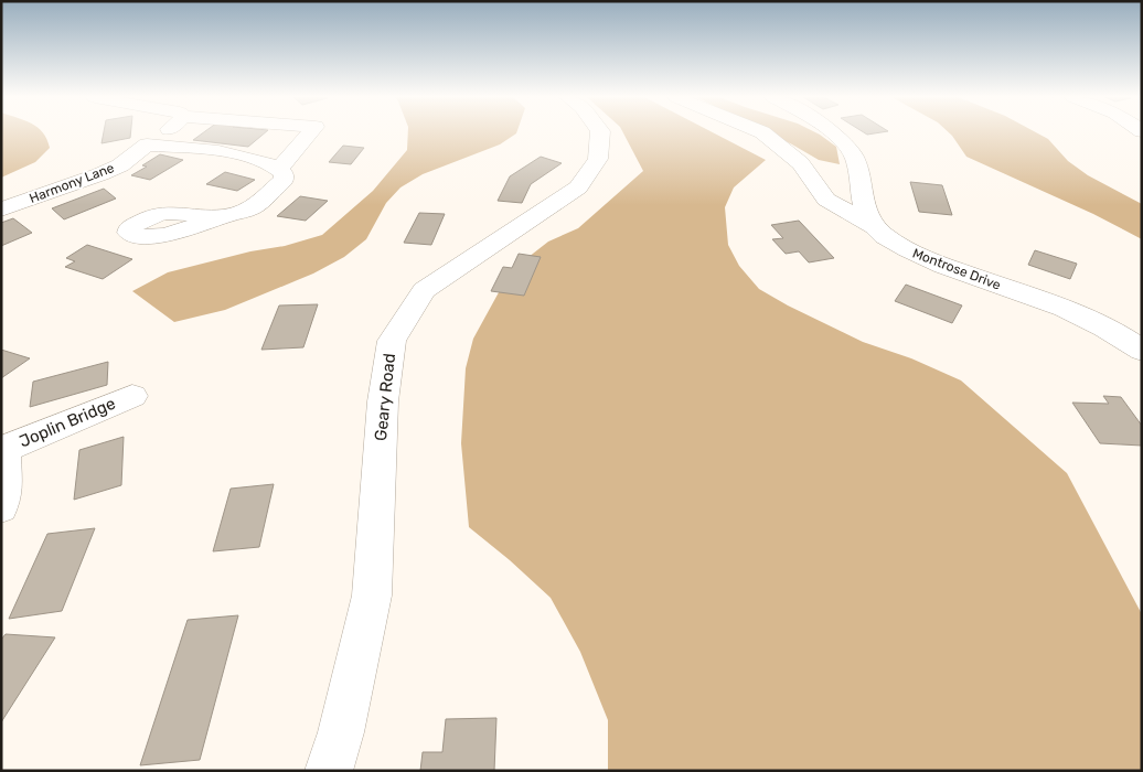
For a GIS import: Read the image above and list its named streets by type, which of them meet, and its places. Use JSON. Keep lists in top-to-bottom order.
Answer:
{
  "streets": {
    "street": [
      "Harmony Lane",
      "Montrose Drive",
      "Geary Road",
      "Joplin Bridge"
    ]
  }
}
